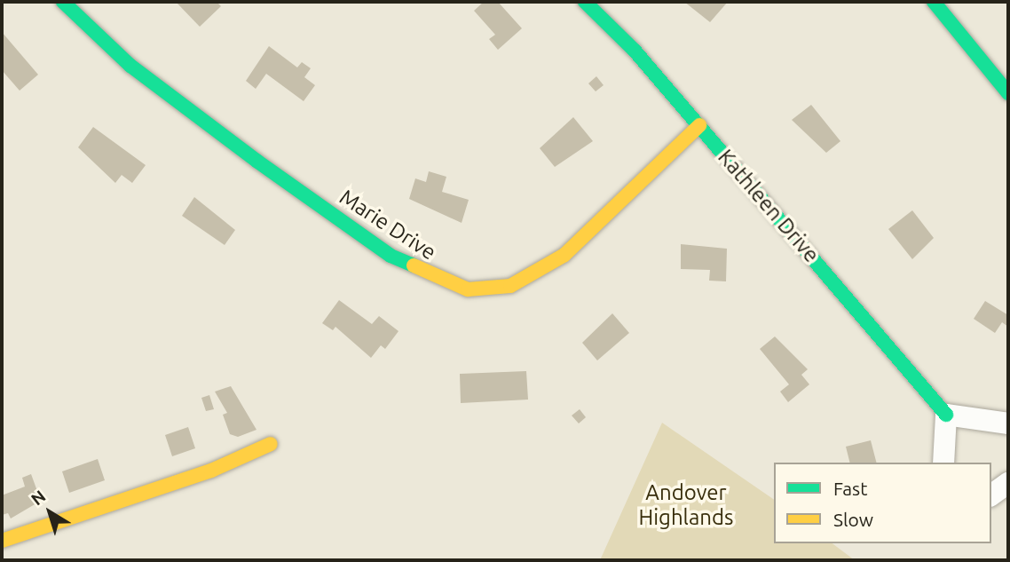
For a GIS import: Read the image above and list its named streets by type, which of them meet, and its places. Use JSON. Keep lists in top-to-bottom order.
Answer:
{
  "streets": {
    "street": ["Kathleen Drive", "Marie Drive"]
  },
  "crossings": [
    ["Kathleen Drive", "Marie Drive"]
  ],
  "parks": ["Andover Highlands"],
  "legend": ["Fast", "Slow"],
  "north": "top left"
}
